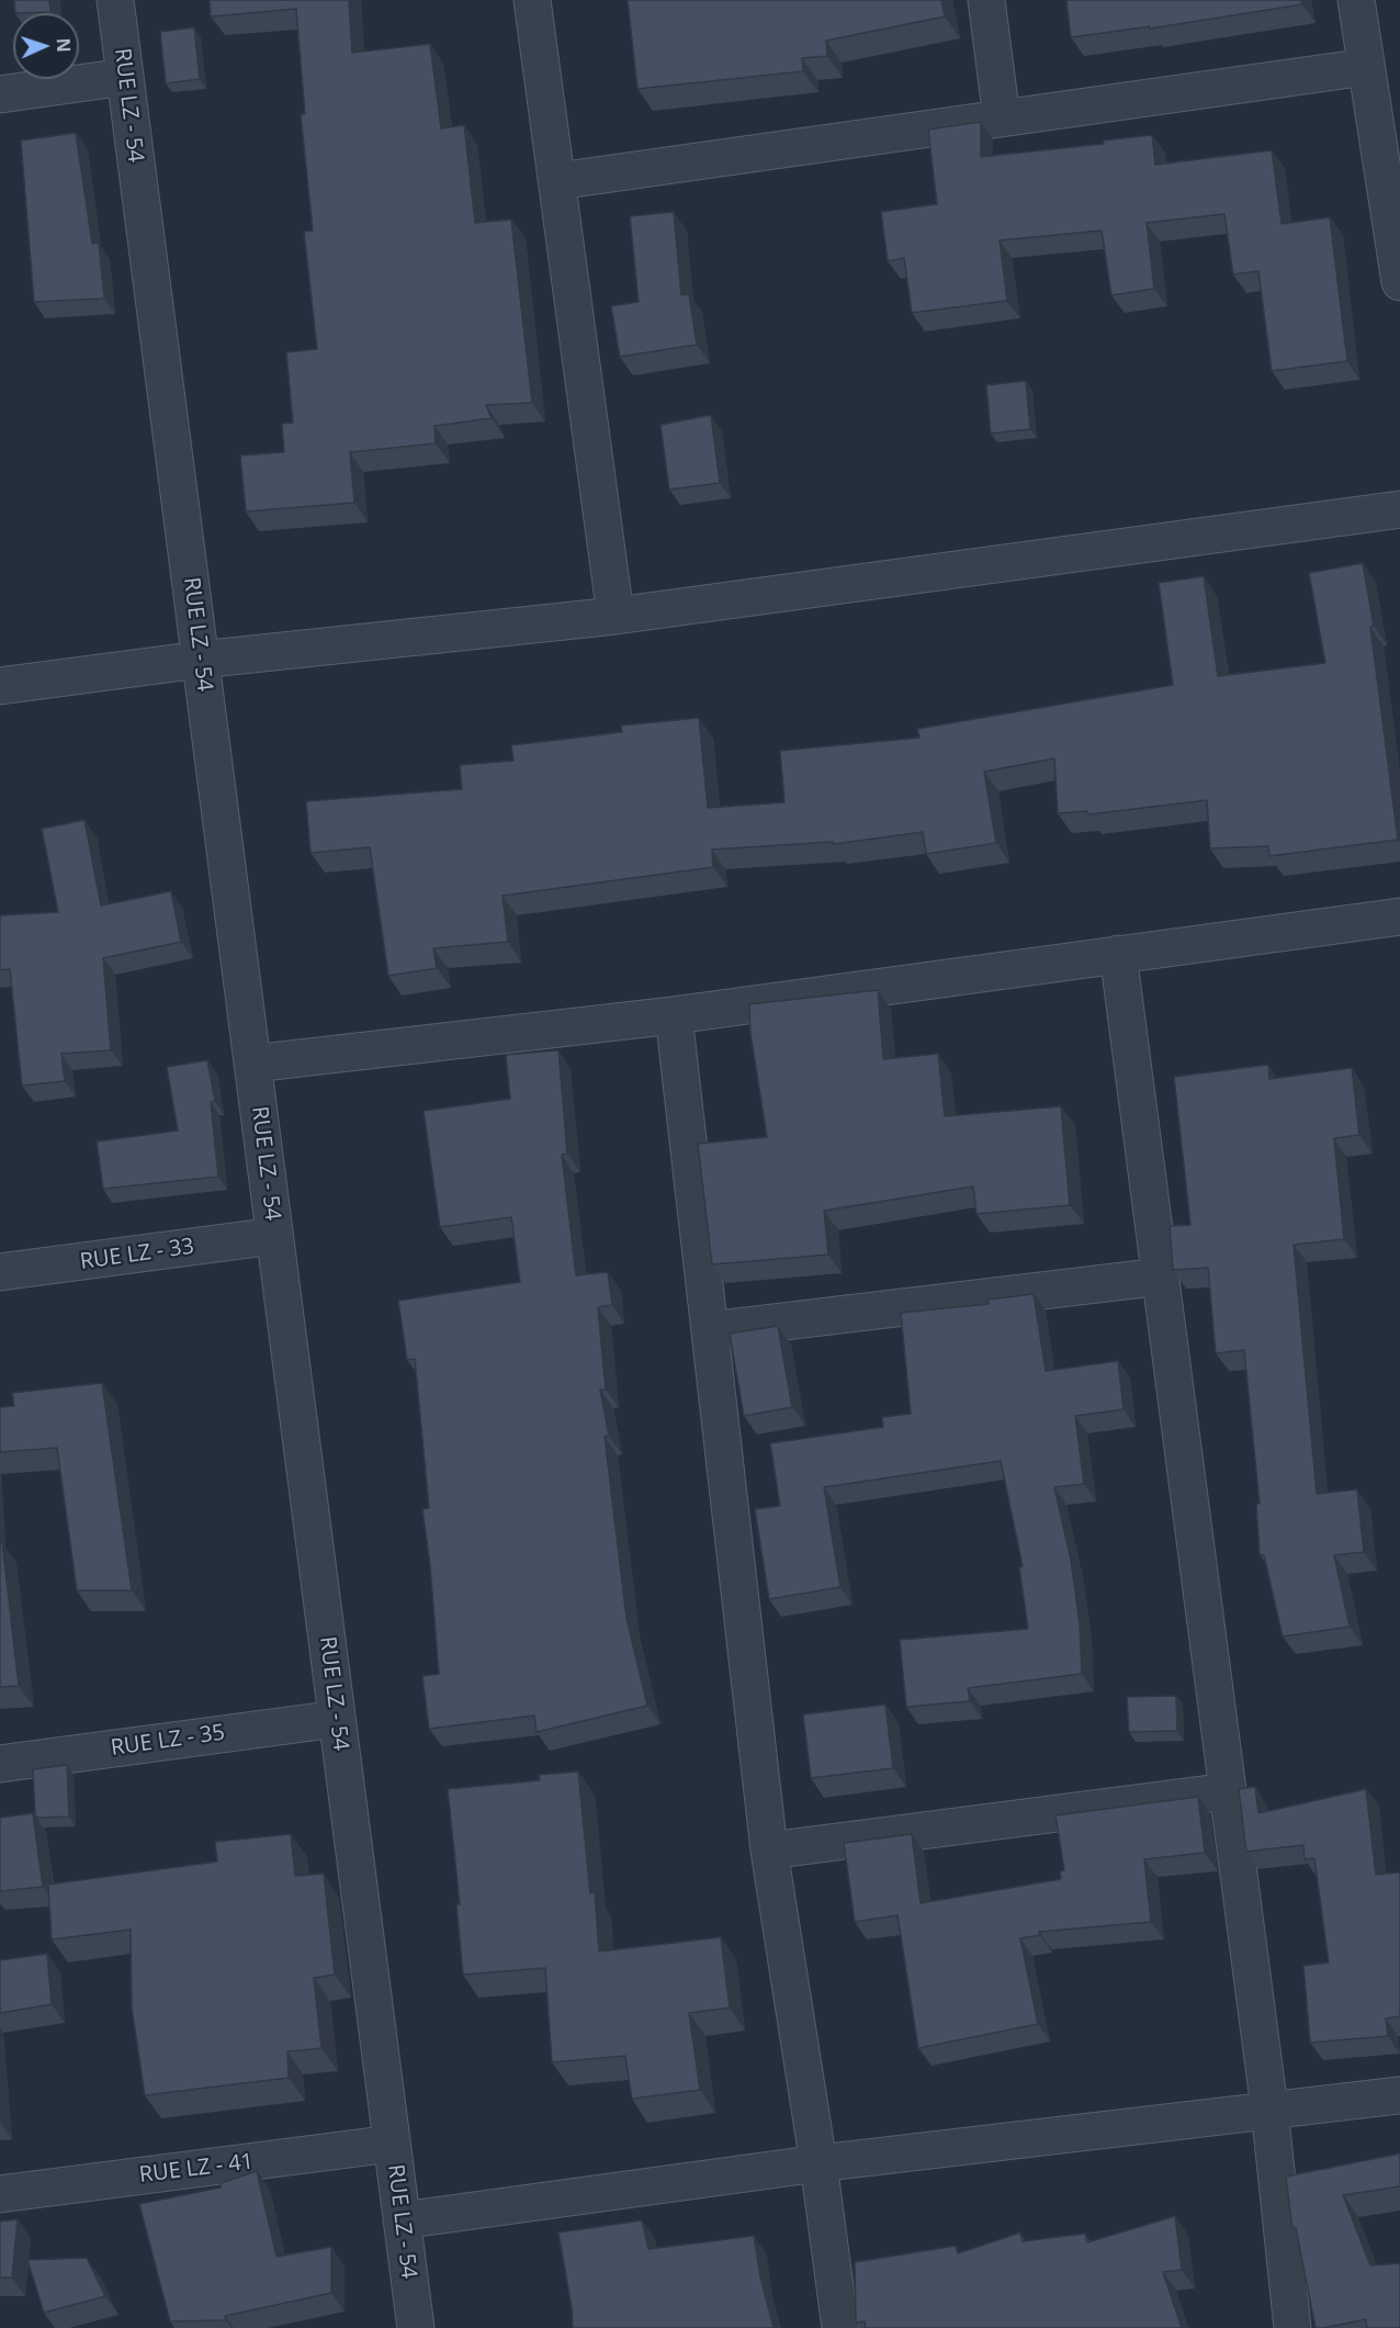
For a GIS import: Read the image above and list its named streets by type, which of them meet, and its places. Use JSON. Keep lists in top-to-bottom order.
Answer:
{
  "streets": {
    "street": [
      "RUE LZ - 54",
      "RUE LZ - 33",
      "RUE LZ - 35",
      "RUE LZ - 41"
    ]
  },
  "crossings": [
    ["RUE LZ - 54", "RUE LZ - 33"],
    ["RUE LZ - 54", "RUE LZ - 35"],
    ["RUE LZ - 54", "RUE LZ - 41"]
  ],
  "north": "right"
}
